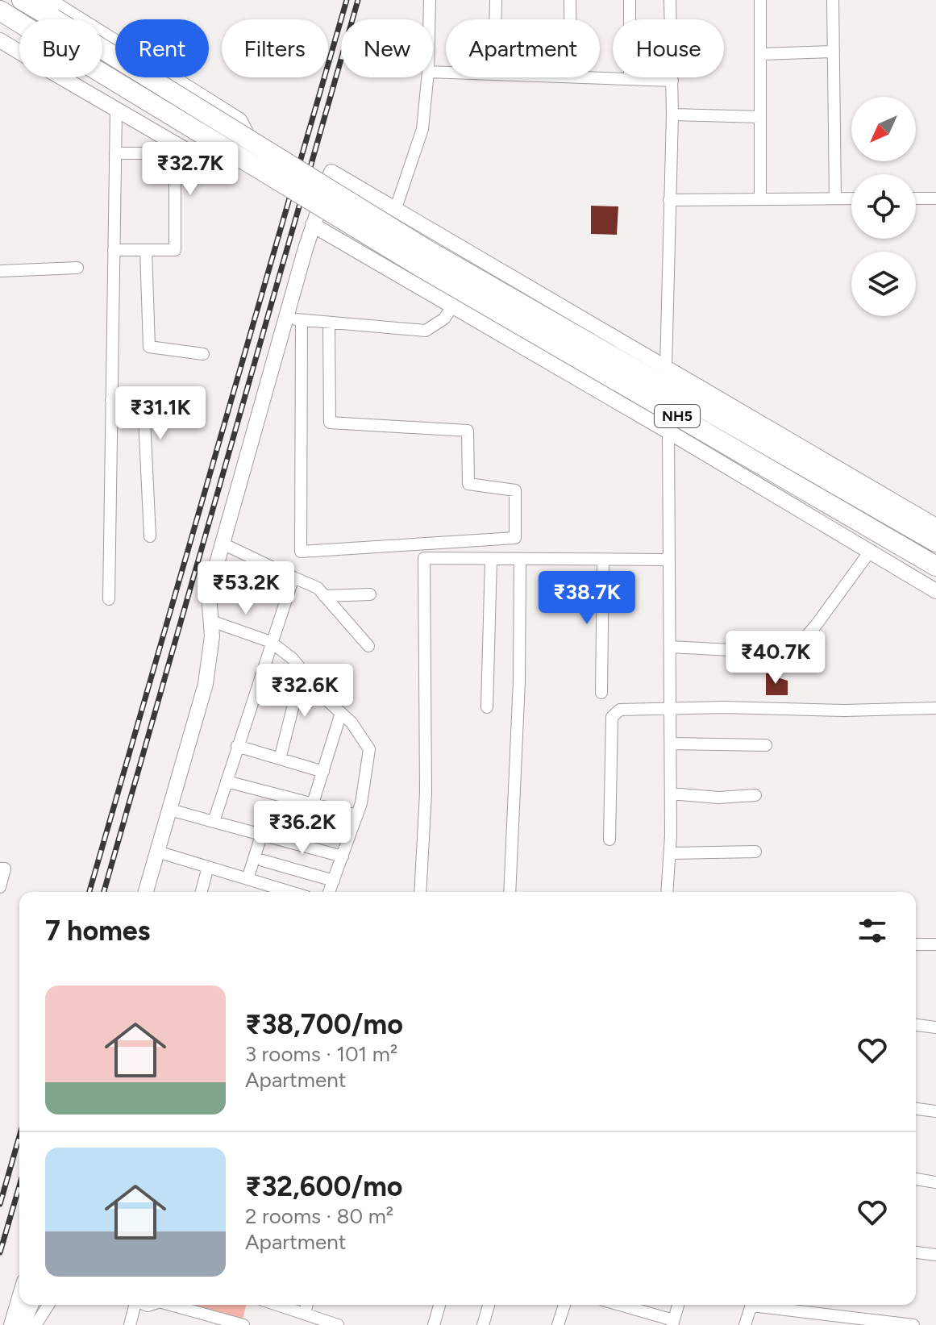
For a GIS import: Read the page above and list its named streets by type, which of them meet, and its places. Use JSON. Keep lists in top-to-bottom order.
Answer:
{
  "streets": {
    "highway": ["NH5"]
  },
  "north": "bottom left",
  "page": {
    "chip": [
      "Buy",
      "Rent",
      "Filters",
      "New",
      "Apartment",
      "House"
    ],
    "price": [
      "₹32.7K",
      "₹31.1K",
      "₹53.2K",
      "₹38.7K",
      "₹40.7K",
      "₹32.6K",
      "₹36.2K"
    ],
    "heading": "7 homes",
    "list": [
      {
        "name": "₹38,700/mo",
        "note": "3 rooms · 101 m² · Apartment"
      },
      {
        "name": "₹32,600/mo",
        "note": "2 rooms · 80 m² · Apartment"
      }
    ]
  }
}
